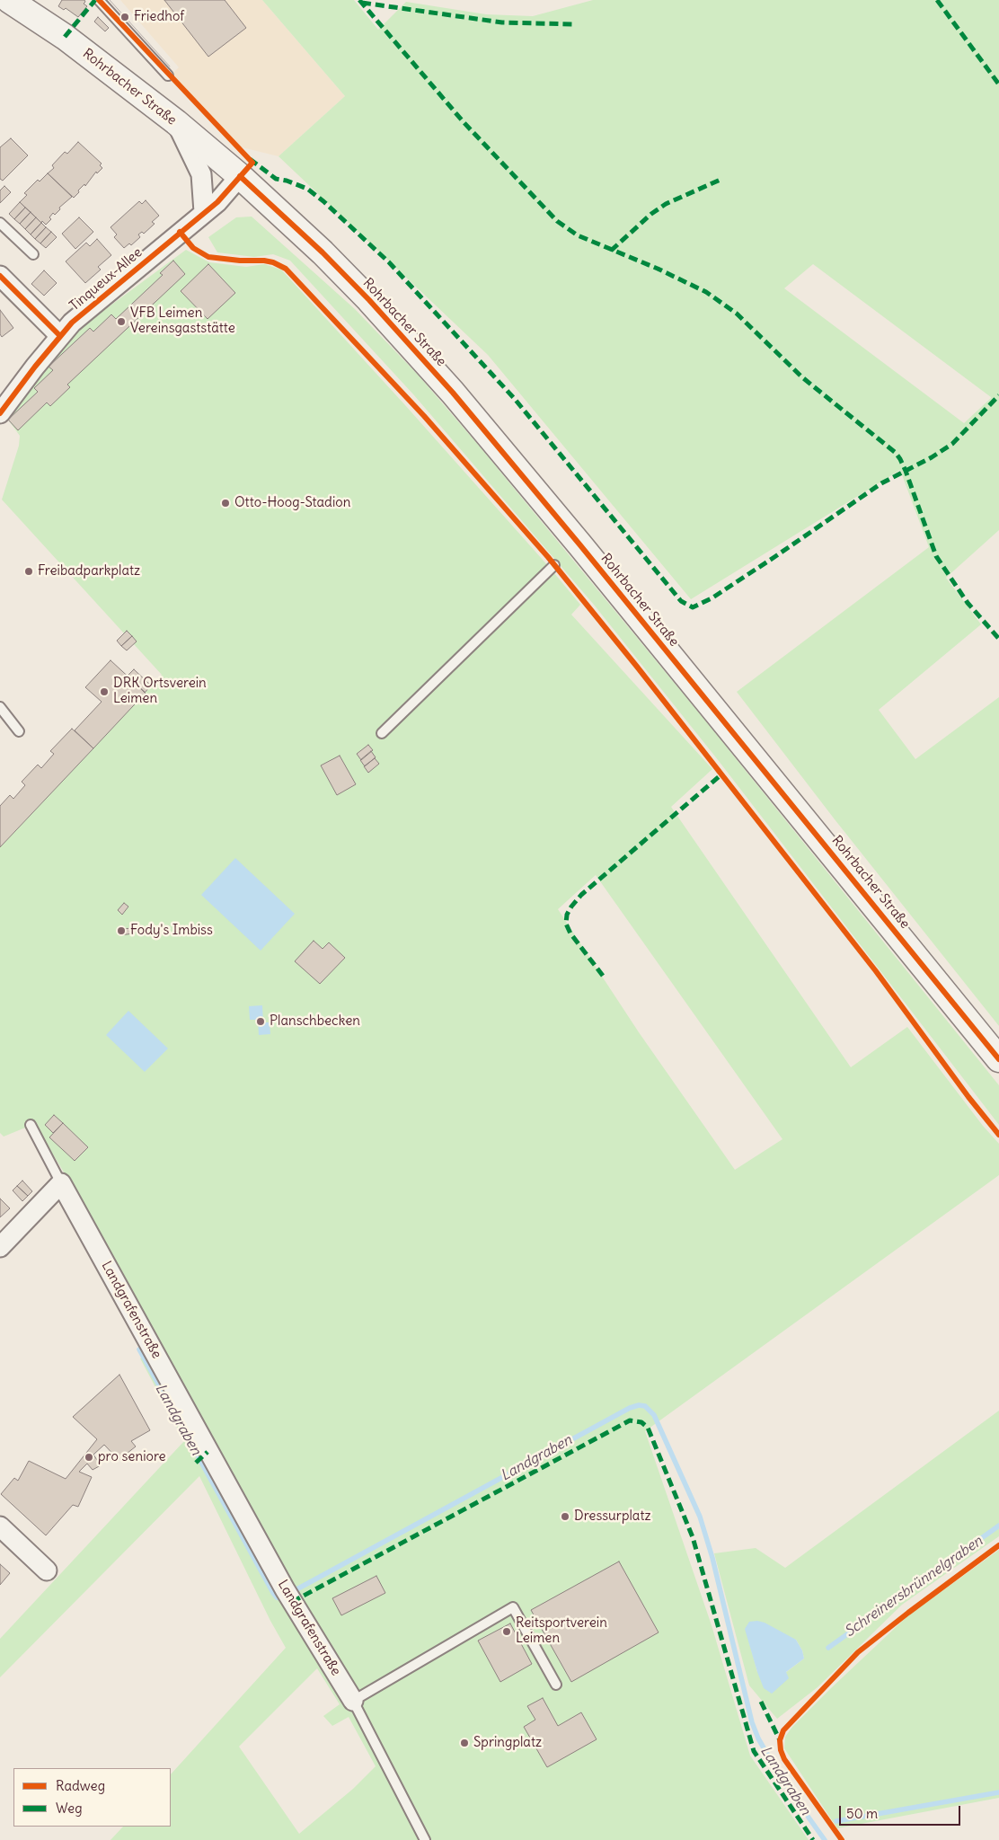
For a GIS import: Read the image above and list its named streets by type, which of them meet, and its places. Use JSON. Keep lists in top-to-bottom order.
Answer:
{
  "streets": {
    "main road": ["Rohrbacher Straße"],
    "street": ["Tinqueux-Allee", "Landgrafenstraße"]
  },
  "crossings": [
    ["Rohrbacher Straße", "Tinqueux-Allee"]
  ],
  "water": ["Landgraben", "Schreinersbrünnelgraben"],
  "places": [
    "Friedhof",
    "VFB Leimen Vereinsgaststätte",
    "Otto-Hoog-Stadion",
    "Freibadparkplatz",
    "DRK Ortsverein Leimen",
    "Fody's Imbiss",
    "Planschbecken",
    "pro seniore",
    "Dressurplatz",
    "Reitsportverein Leimen",
    "Springplatz"
  ],
  "legend": ["Radweg", "Weg"],
  "scale_bar": "50 m"
}
